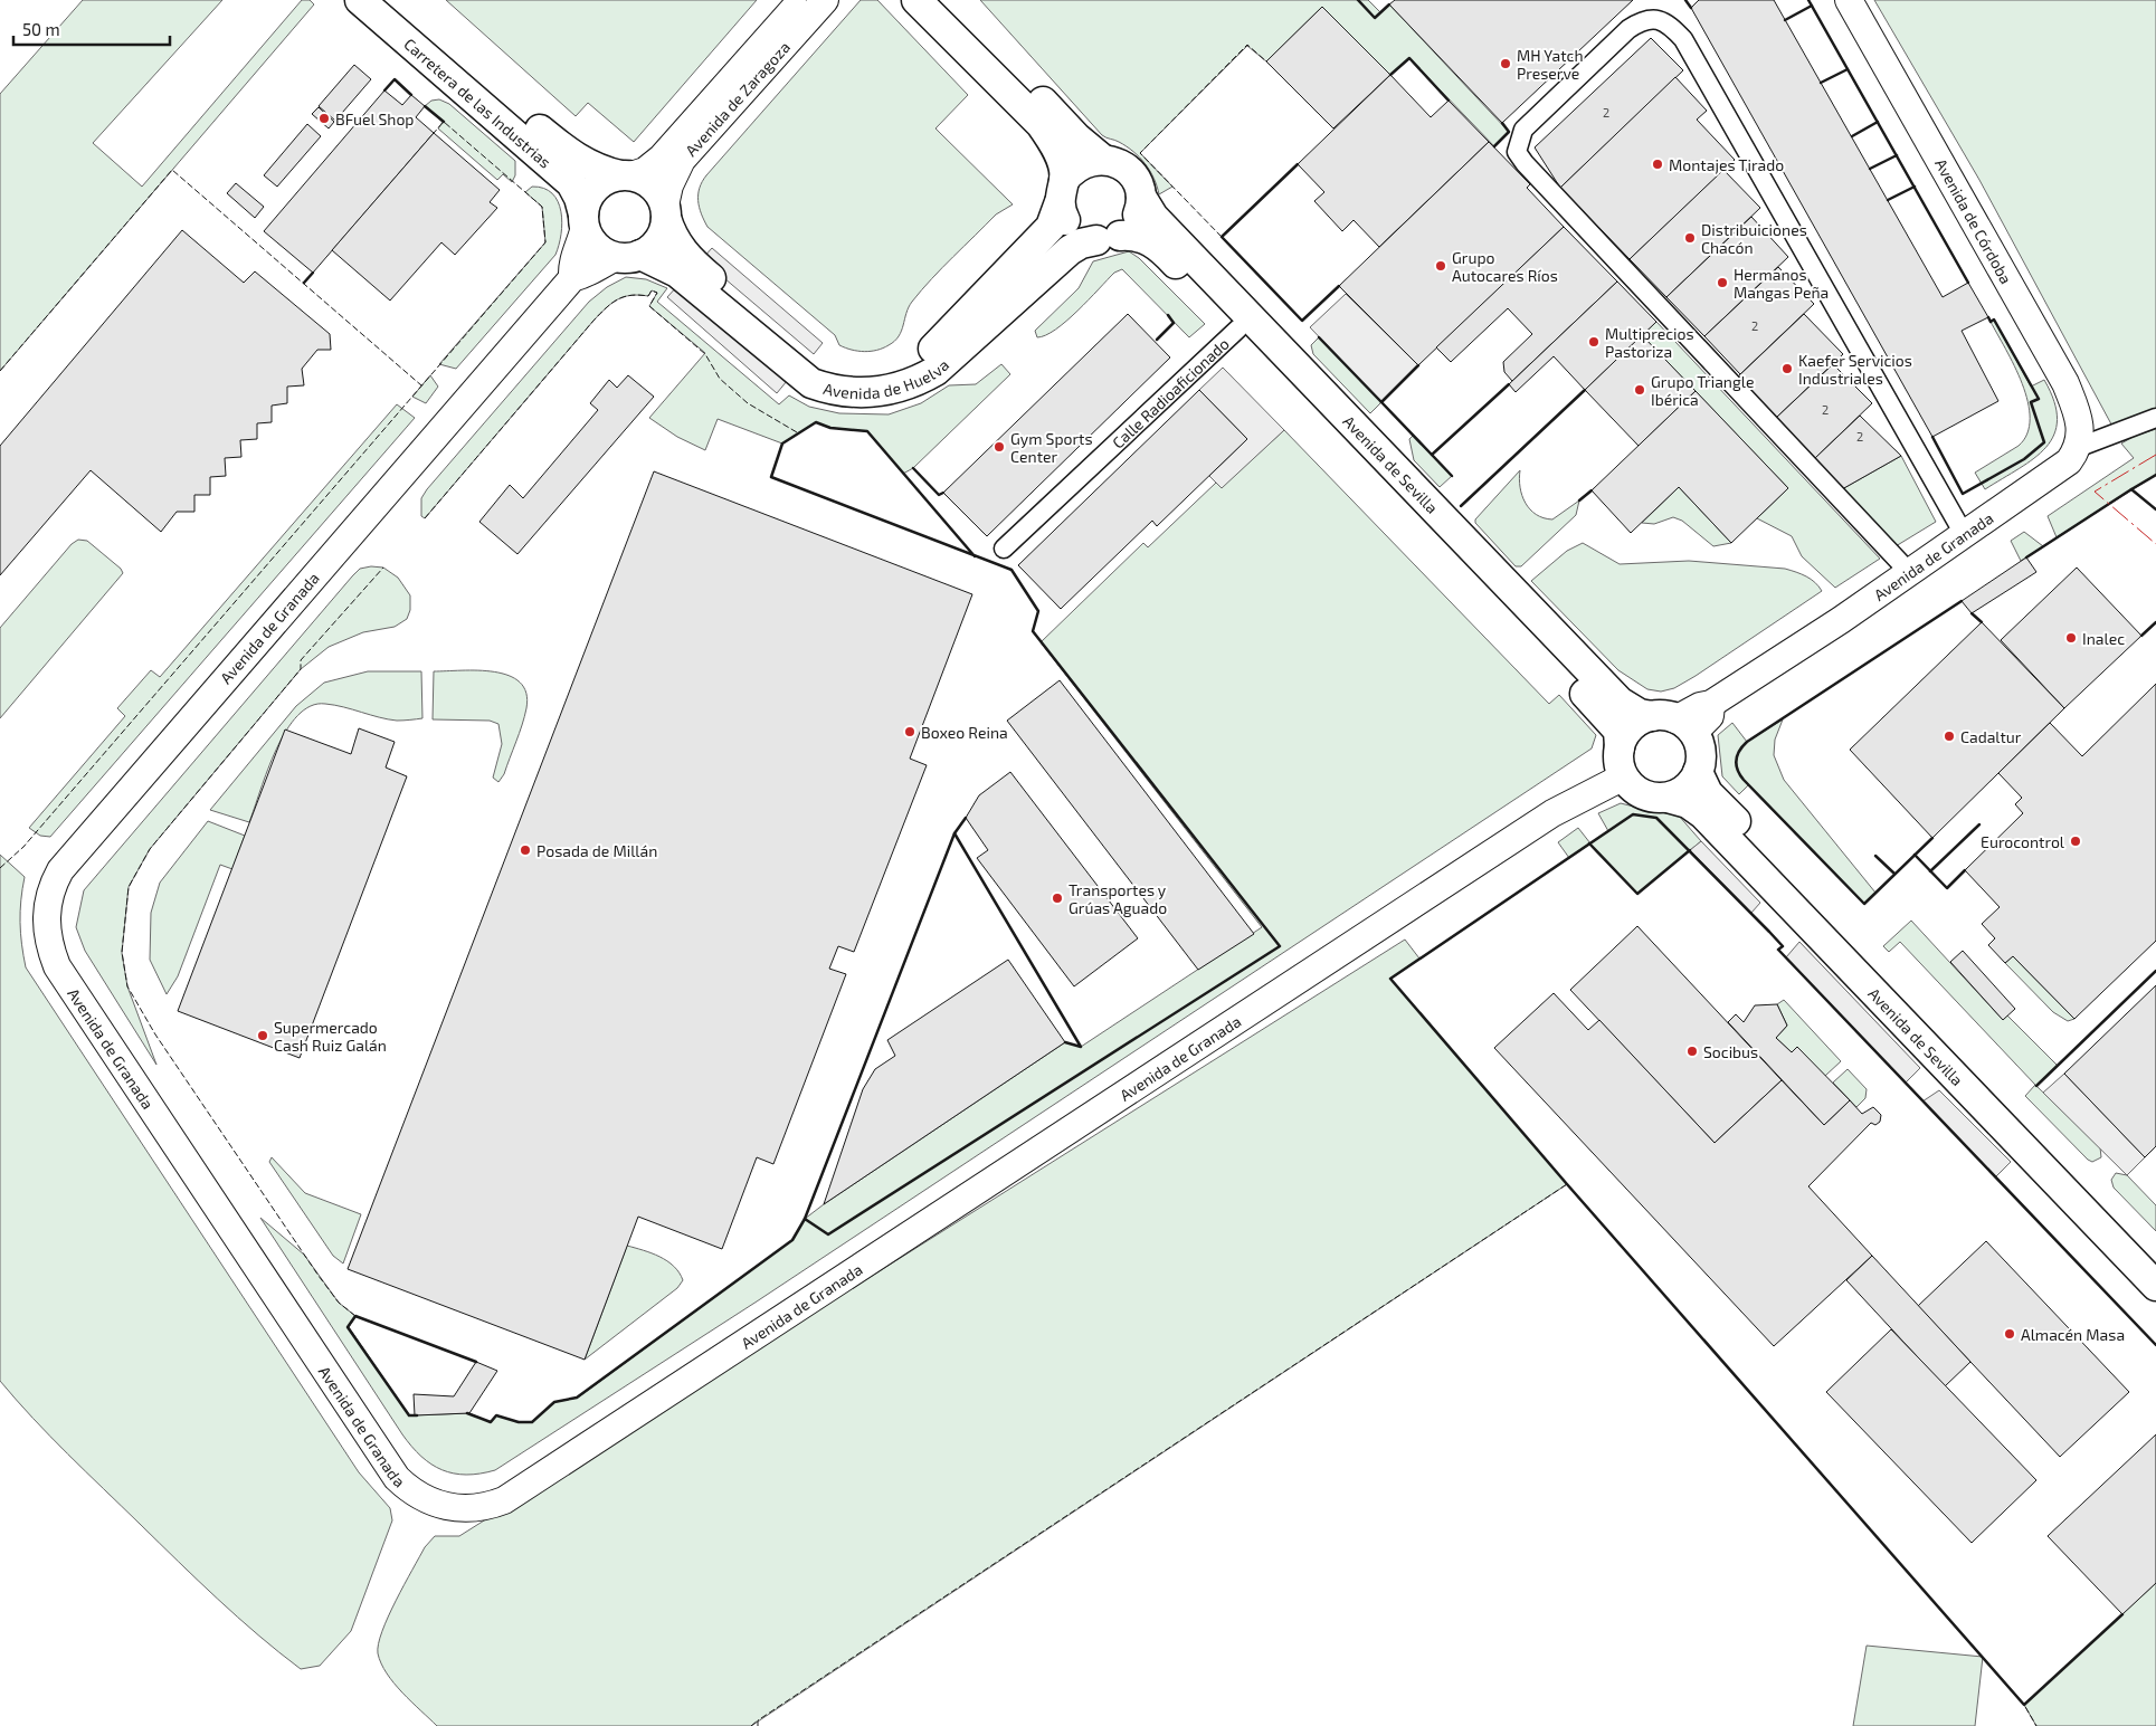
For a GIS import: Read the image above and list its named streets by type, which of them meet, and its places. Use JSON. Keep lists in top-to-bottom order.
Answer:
{
  "streets": {
    "main road": ["Carretera de las Industrias", "Avenida de Huelva", "Avenida de Sevilla"],
    "street": [
      "Avenida de Zaragoza",
      "Avenida de Córdoba",
      "Calle Radioaficionado",
      "Avenida de Granada"
    ]
  },
  "crossings": [
    ["Avenida de Zaragoza", "Carretera de las Industrias"],
    ["Avenida de Zaragoza", "Avenida de Huelva"],
    ["Avenida de Zaragoza", "Avenida de Granada"],
    ["Carretera de las Industrias", "Avenida de Huelva"],
    ["Carretera de las Industrias", "Avenida de Granada"],
    ["Avenida de Córdoba", "Avenida de Granada"],
    ["Avenida de Huelva", "Avenida de Sevilla"],
    ["Avenida de Huelva", "Avenida de Granada"],
    ["Calle Radioaficionado", "Avenida de Sevilla"],
    ["Avenida de Sevilla", "Avenida de Granada"]
  ],
  "places": [
    "MH Yatch Preserve",
    "BFuel Shop",
    "Montajes Tirado",
    "Distribuiciones Chacón",
    "Grupo Autocares Ríos",
    "Hermanos Mangas Peña",
    "Multiprecios Pastoriza",
    "Kaefer Servicios Industriales",
    "Grupo Triangle Ibérica",
    "Gym Sports Center",
    "Inalec",
    "Boxeo Reina",
    "Cadaltur",
    "Eurocontrol",
    "Posada de Millán",
    "Transportes y Grúas Aguado",
    "Supermercado Cash Ruiz Galán",
    "Socibus",
    "Almacén Masa"
  ],
  "house_numbers": [
    "2",
    "2",
    "2",
    "2"
  ],
  "scale_bar": "50 m"
}
